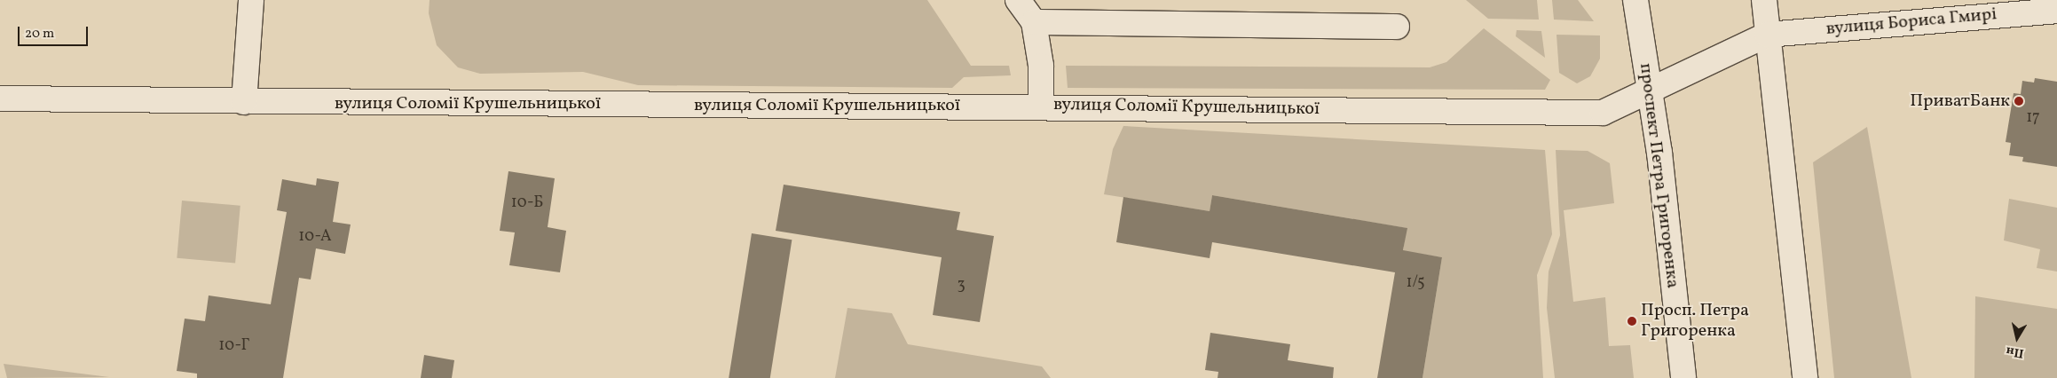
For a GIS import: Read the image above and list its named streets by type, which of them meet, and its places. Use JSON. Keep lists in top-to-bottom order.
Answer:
{
  "streets": {
    "street": ["вулиця Бориса Гмирі", "вулиця Соломії Крушельницької", "проспект Петра Григоренка"]
  },
  "crossings": [
    ["вулиця Бориса Гмирі", "вулиця Соломії Крушельницької"],
    ["вулиця Соломії Крушельницької", "проспект Петра Григоренка"]
  ],
  "places": ["ПриватБанк", "Просп. Петра Григоренка"],
  "house_numbers": [
    "17",
    "10-Б",
    "10-А",
    "1/5",
    "3",
    "10-Г"
  ],
  "scale_bar": "20 m",
  "north": "bottom"
}
